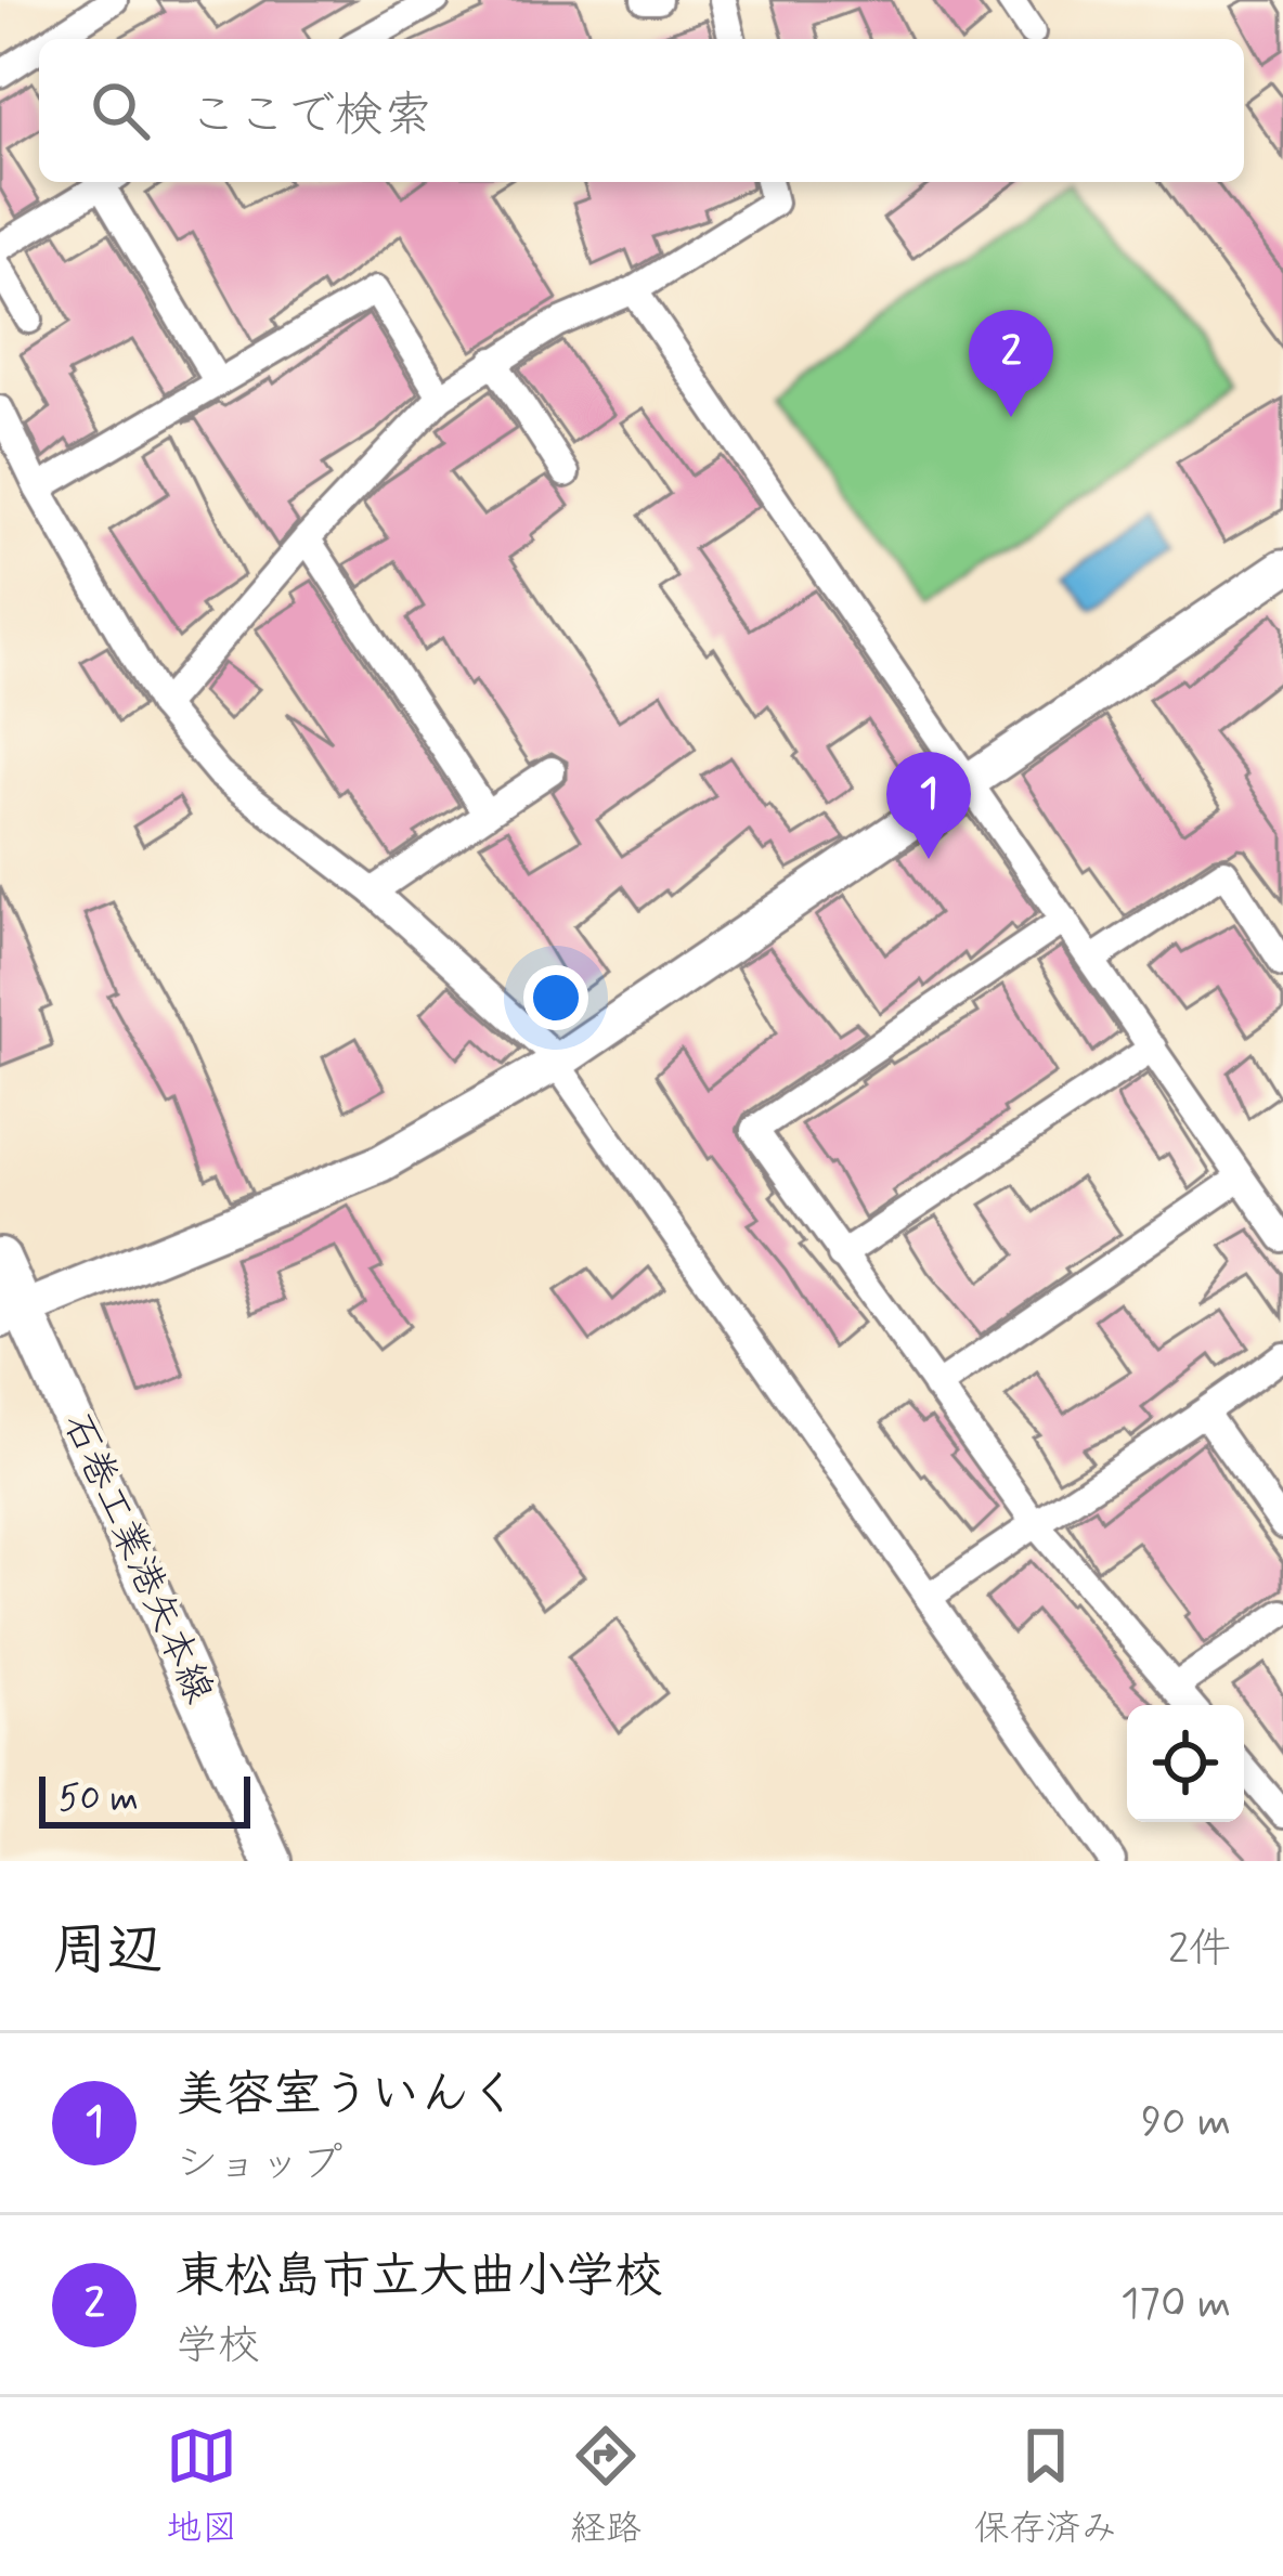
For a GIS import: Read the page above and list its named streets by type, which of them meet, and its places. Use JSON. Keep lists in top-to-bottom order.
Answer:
{
  "streets": {
    "main road": ["石巻工業港矢本線"]
  },
  "scale_bar": "50 m",
  "page": {
    "search": "ここで検索",
    "pins": ["2", "1"],
    "scale": "50 m",
    "heading": ["周辺", "2件"],
    "list": [
      {
        "mark": "1",
        "name": "美容室ういんく",
        "note": "ショップ",
        "value": "90 m"
      },
      {
        "mark": "2",
        "name": "東松島市立大曲小学校",
        "note": "学校",
        "value": "170 m"
      }
    ],
    "nav": ["地図", "経路", "保存済み"]
  }
}
